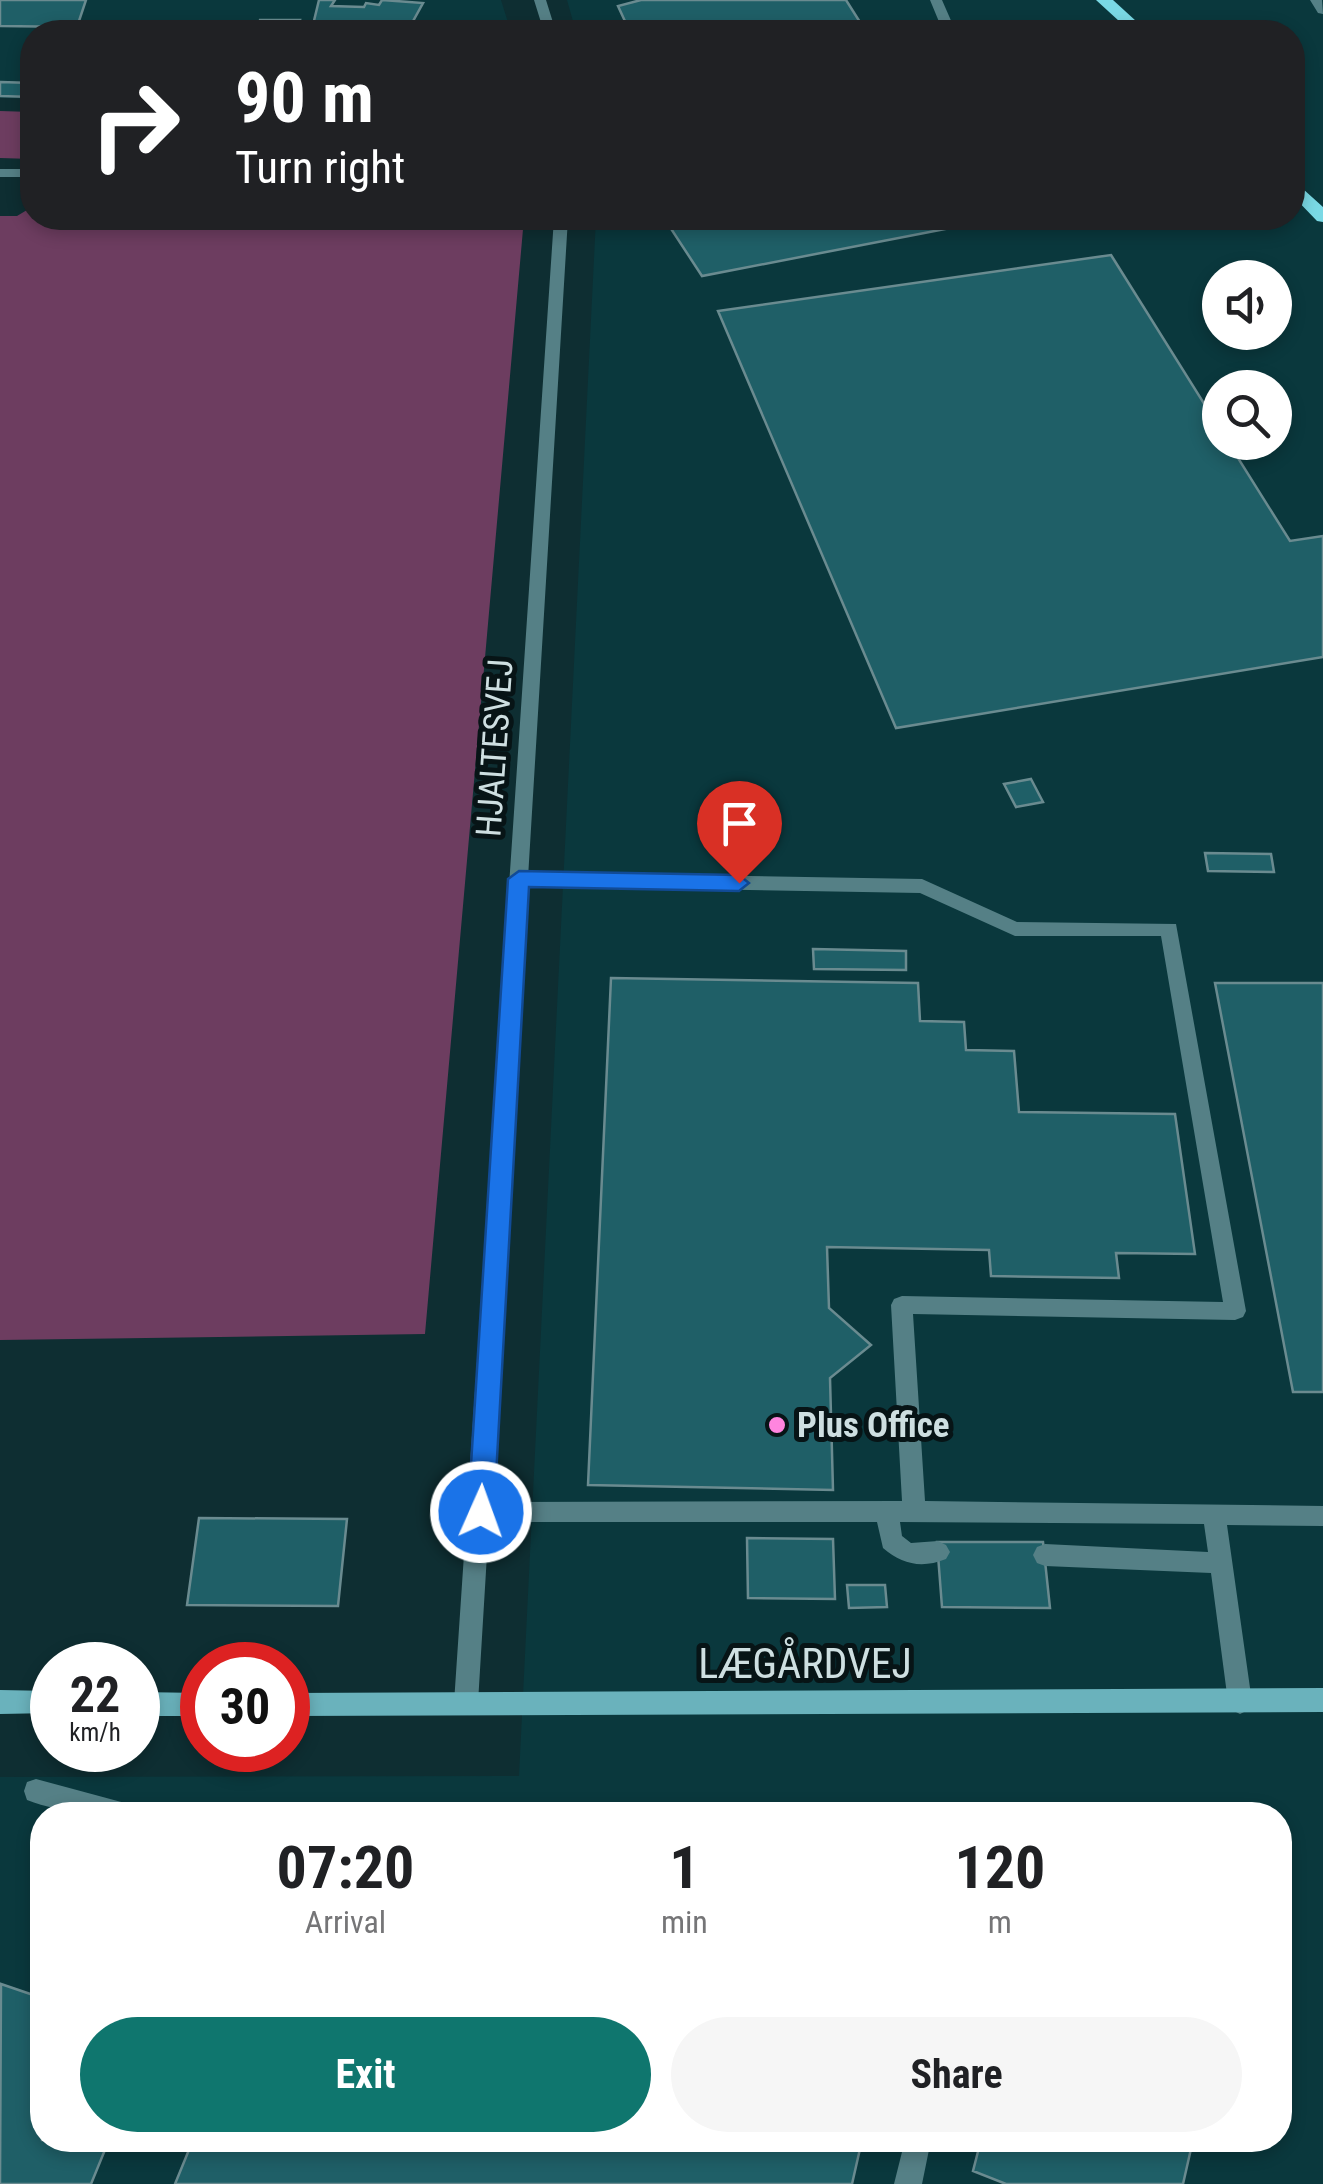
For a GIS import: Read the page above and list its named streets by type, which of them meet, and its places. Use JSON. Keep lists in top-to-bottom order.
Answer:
{
  "streets": {
    "street": ["HJALTESVEJ", "LÆGÅRDVEJ"]
  },
  "crossings": [
    ["HJALTESVEJ", "LÆGÅRDVEJ"]
  ],
  "places": ["Plus Office"],
  "page": {
    "turn": ["90 m", "Turn right"],
    "speed": "22 km/h",
    "limit": "30",
    "eta": [
      "07:20",
      "Arrival",
      "1",
      "min",
      "120",
      "m"
    ],
    "buttons": ["Exit", "Share"]
  }
}
